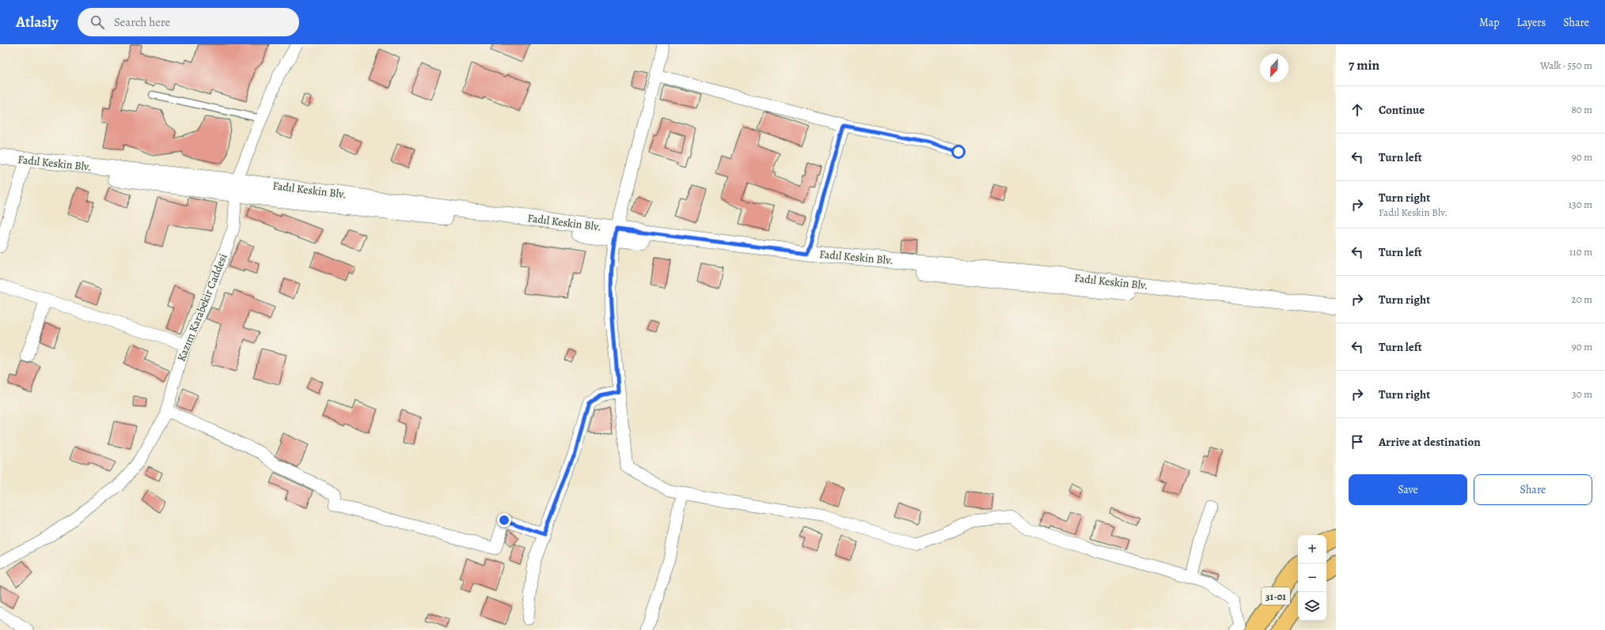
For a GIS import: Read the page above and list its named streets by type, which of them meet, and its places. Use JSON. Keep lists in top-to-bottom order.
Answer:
{
  "streets": {
    "highway": ["31-01"],
    "street": ["Fadıl Keskin Blv.", "Kazım Karabekir Caddesi"]
  },
  "crossings": [
    ["Fadıl Keskin Blv.", "Kazım Karabekir Caddesi"]
  ],
  "north": "bottom",
  "page": {
    "header": "Atlasly",
    "search": "Search here",
    "nav": ["Map", "Layers", "Share"],
    "heading": ["7 min", "Walk · 550 m"],
    "list": [
      ["Continue", "80 m"],
      ["Turn left", "90 m"],
      ["Turn right", "Fadıl Keskin Blv.", "130 m"],
      ["Turn left", "110 m"],
      ["Turn right", "20 m"],
      ["Turn left", "90 m"],
      ["Turn right", "30 m"],
      "Arrive at destination"
    ],
    "buttons": ["Save", "Share"],
    "map_buttons": ["+", "−"]
  }
}
